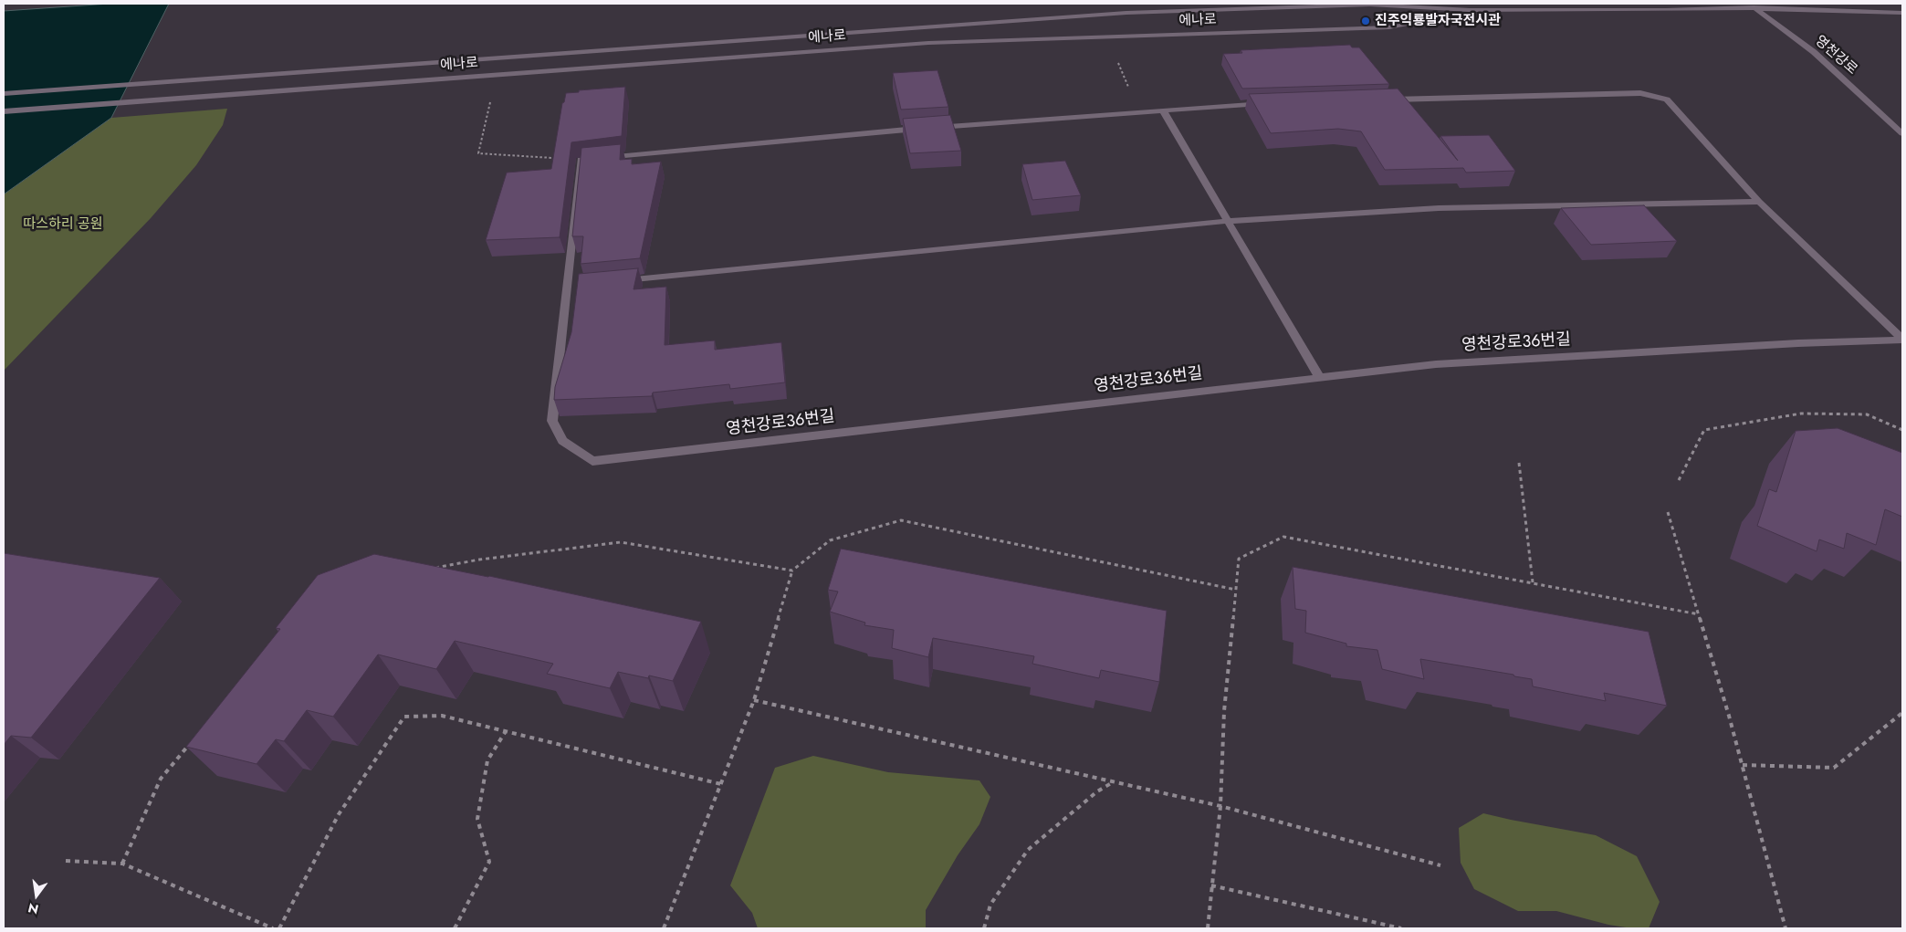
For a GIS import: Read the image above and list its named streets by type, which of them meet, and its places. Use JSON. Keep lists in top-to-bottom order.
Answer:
{
  "streets": {
    "street": ["에나로", "영천강로", "영천강로36번길"]
  },
  "crossings": [
    ["에나로", "영천강로"]
  ],
  "parks": ["따스하리 공원"],
  "places": ["진주익룡발자국전시관"],
  "north": "bottom"
}
